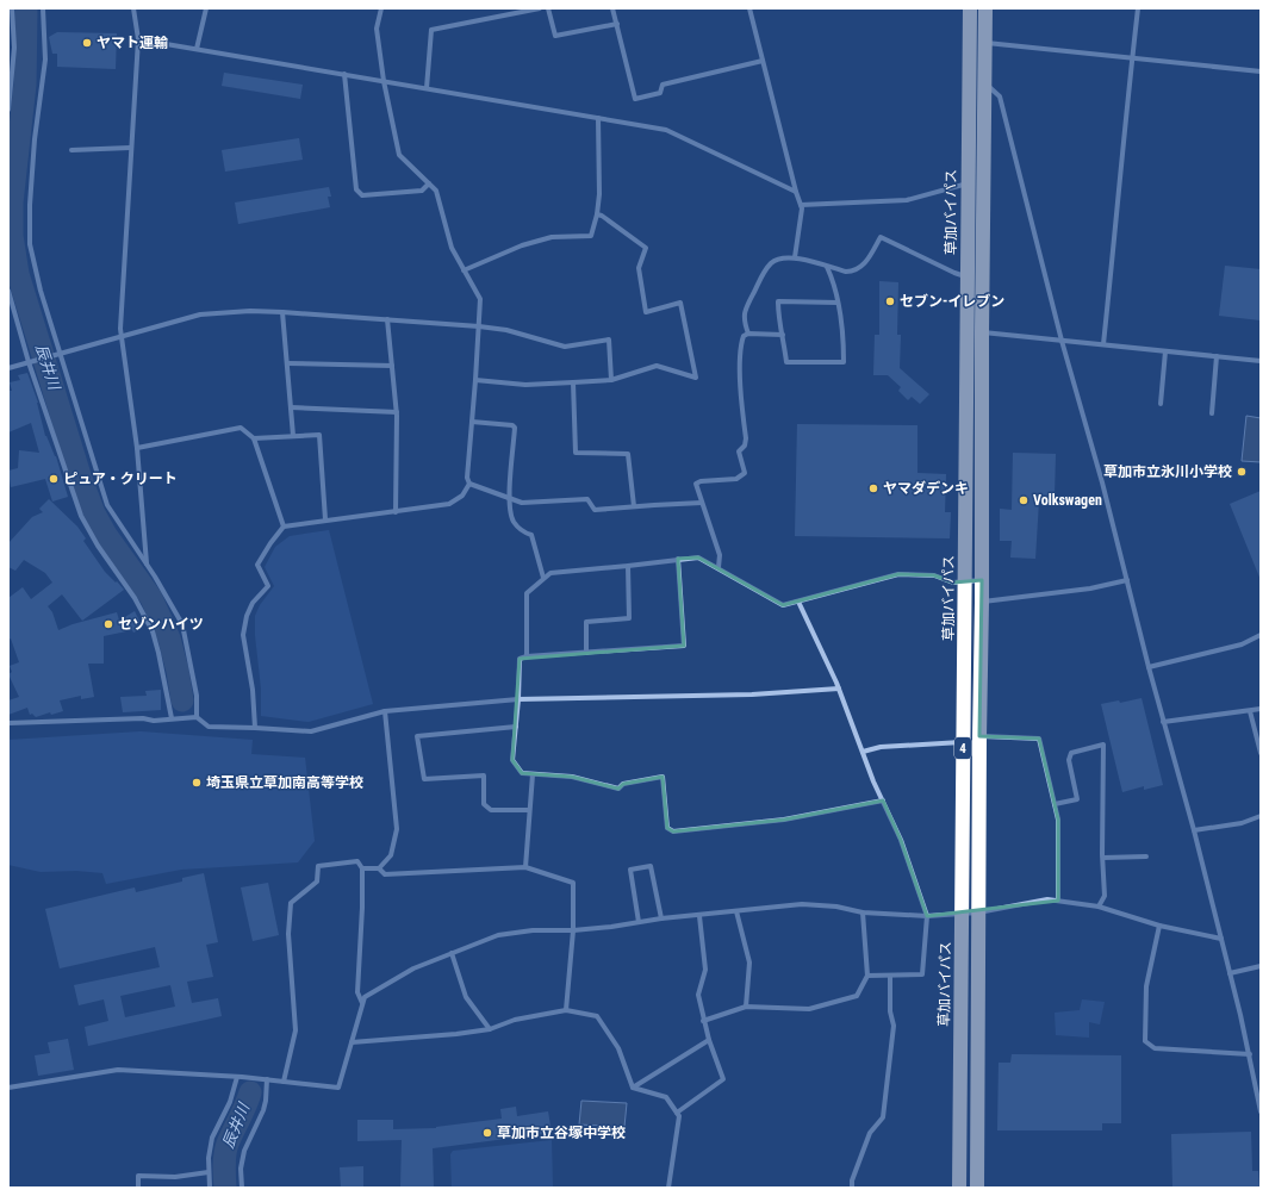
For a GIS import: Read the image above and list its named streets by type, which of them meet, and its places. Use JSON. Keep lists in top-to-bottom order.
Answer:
{
  "streets": {
    "highway": ["草加バイパス", "4"]
  },
  "water": ["辰井川"],
  "places": [
    "ヤマト運輸",
    "セブン-イレブン",
    "草加市立氷川小学校",
    "ピュア・クリート",
    "ヤマダデンキ",
    "Volkswagen",
    "セゾンハイツ",
    "埼玉県立草加南高等学校",
    "草加市立谷塚中学校"
  ]
}
